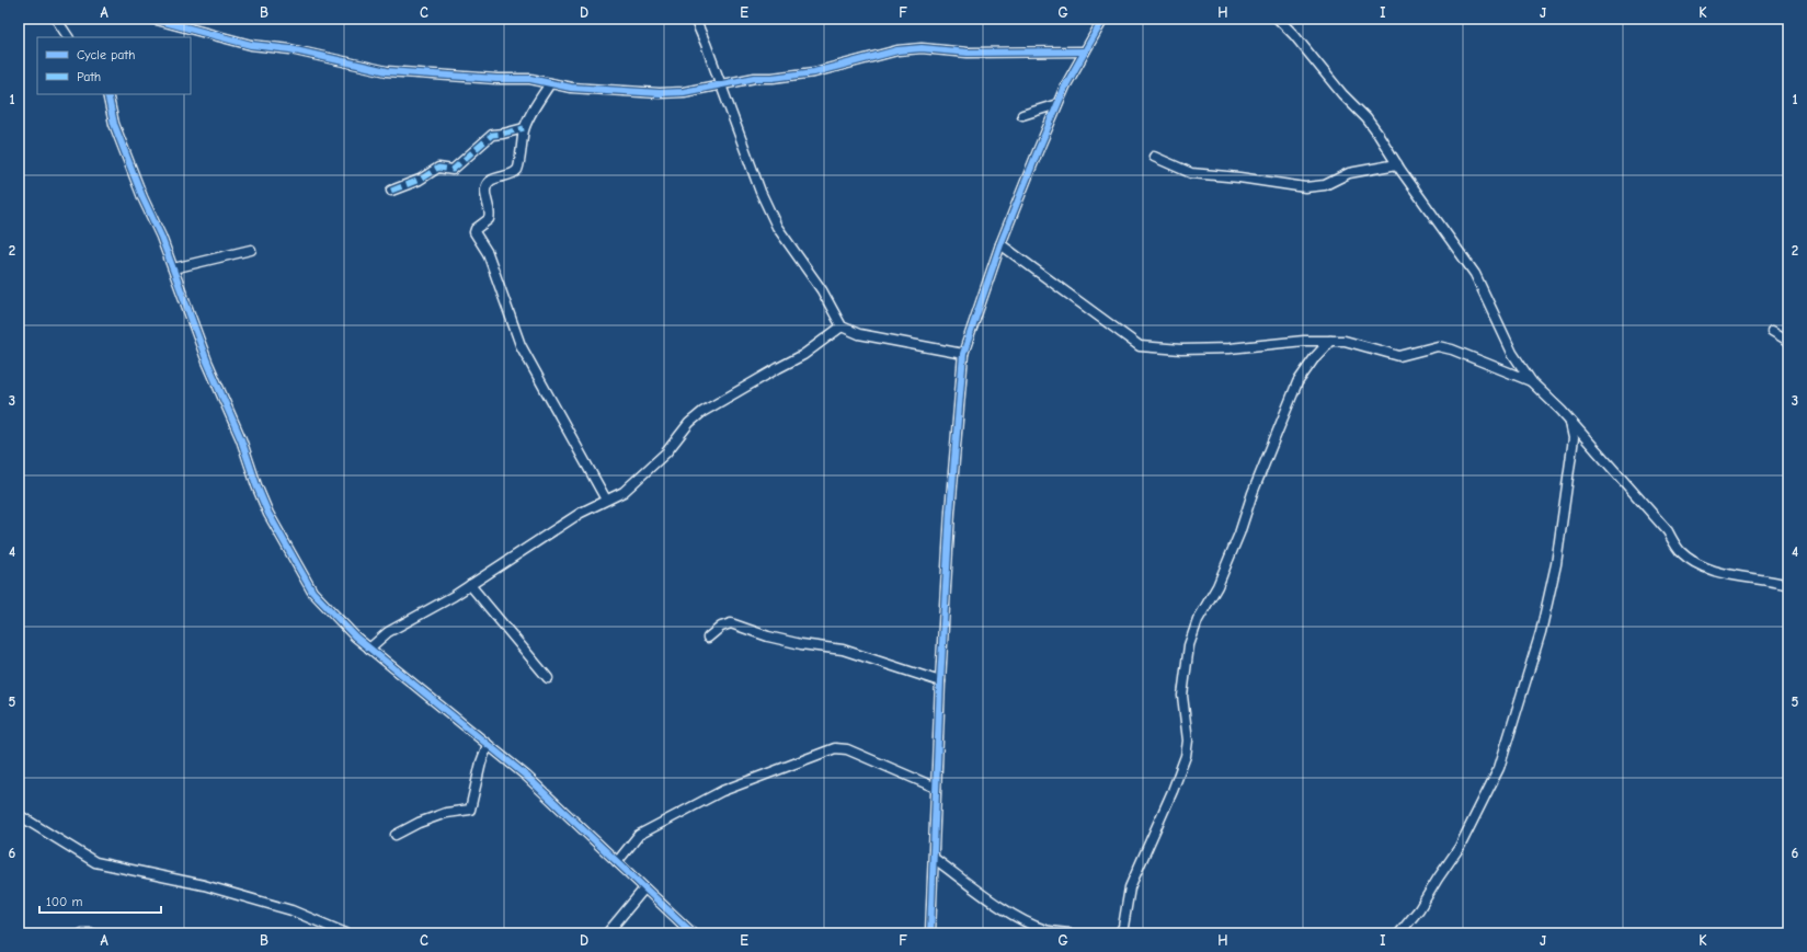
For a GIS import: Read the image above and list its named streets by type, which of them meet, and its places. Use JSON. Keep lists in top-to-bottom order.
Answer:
{
  "legend": ["Cycle path", "Path"],
  "scale_bar": "100 m",
  "grid": {
    "columns": [
      "A",
      "B",
      "C",
      "D",
      "E",
      "F",
      "G",
      "H",
      "I",
      "J",
      "K"
    ],
    "rows": [
      "1",
      "2",
      "3",
      "4",
      "5",
      "6"
    ]
  }
}
